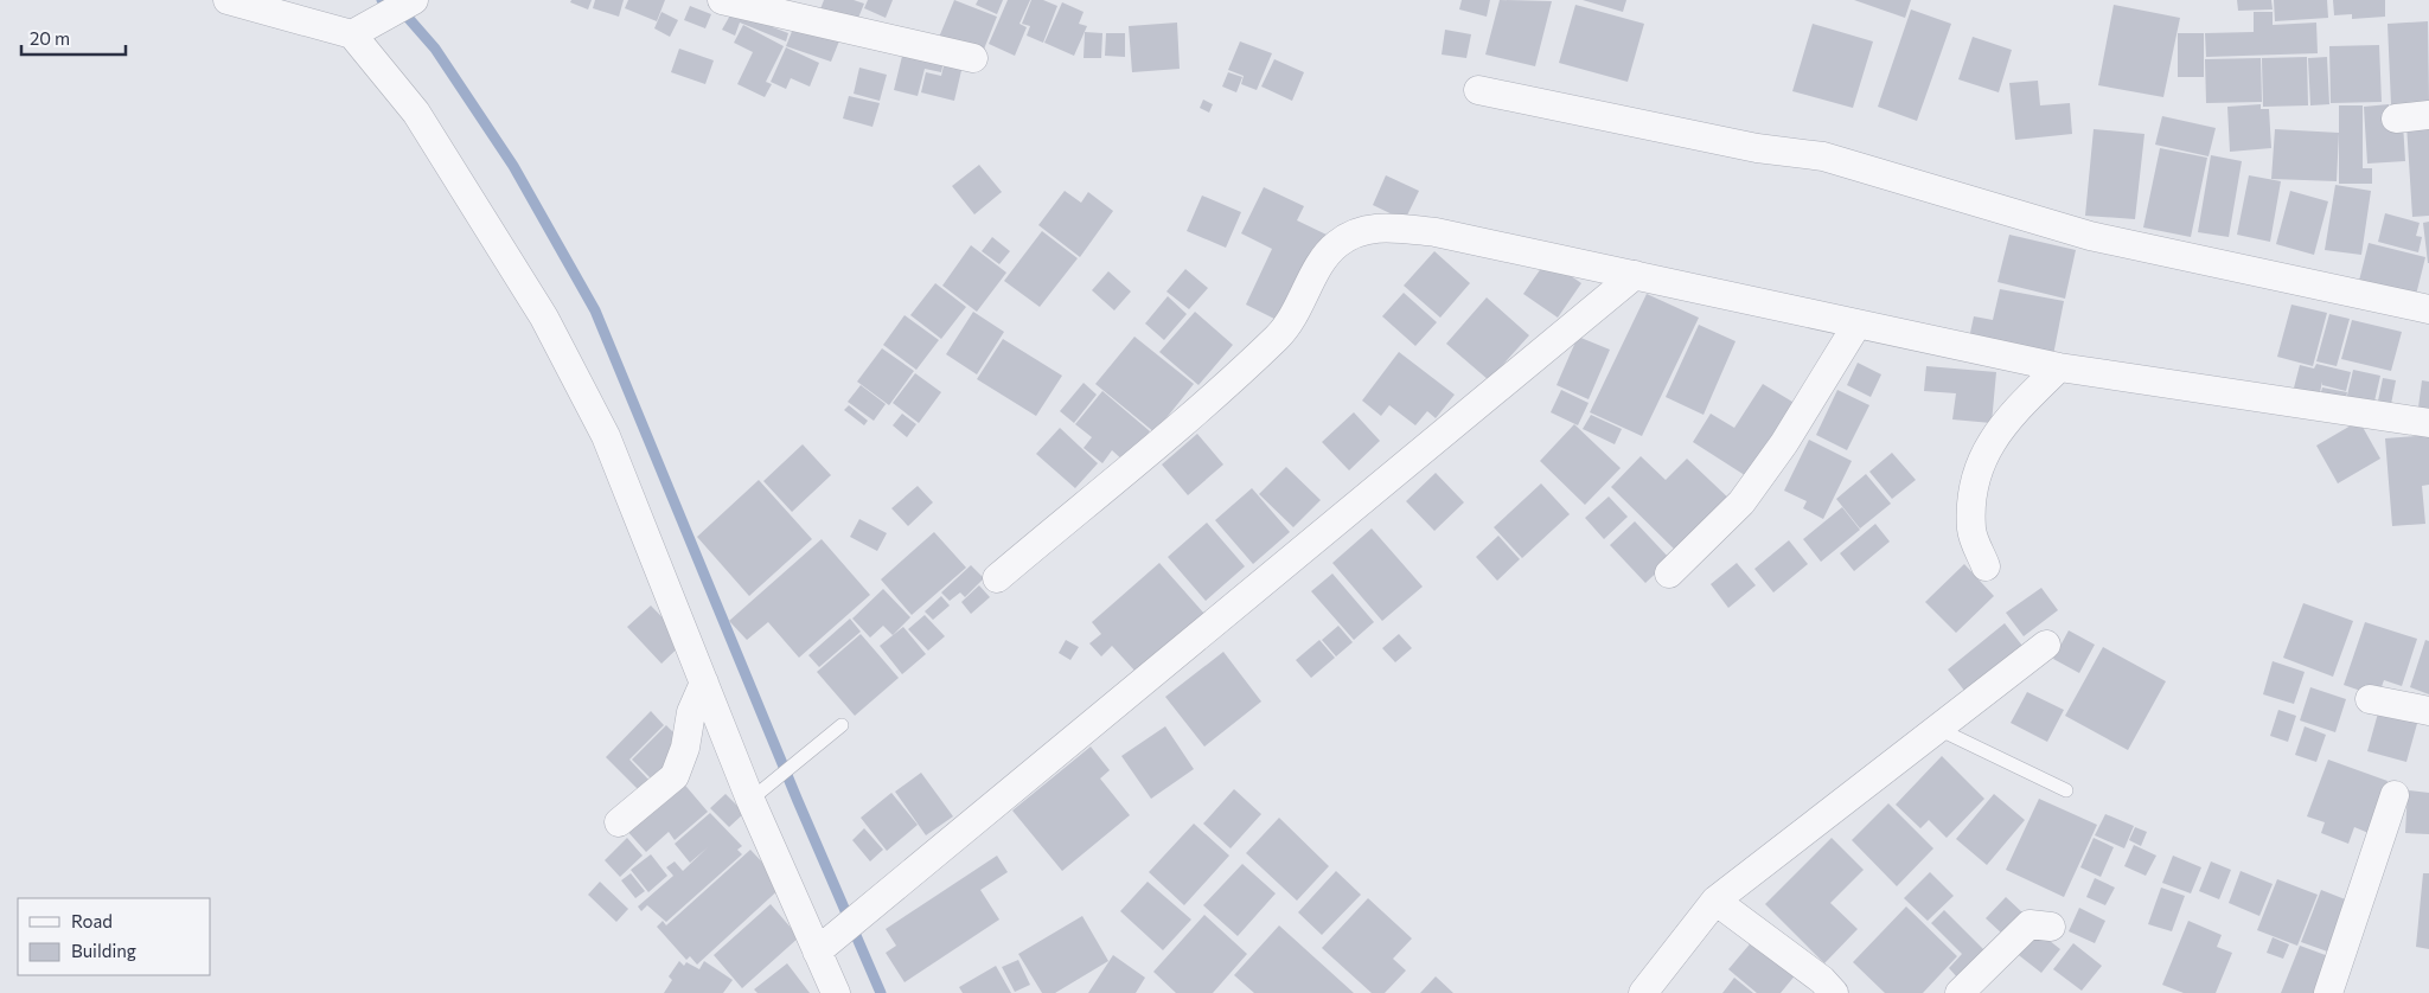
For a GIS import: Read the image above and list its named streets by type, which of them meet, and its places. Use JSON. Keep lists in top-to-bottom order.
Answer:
{
  "legend": ["Road", "Building"],
  "scale_bar": "20 m"
}
